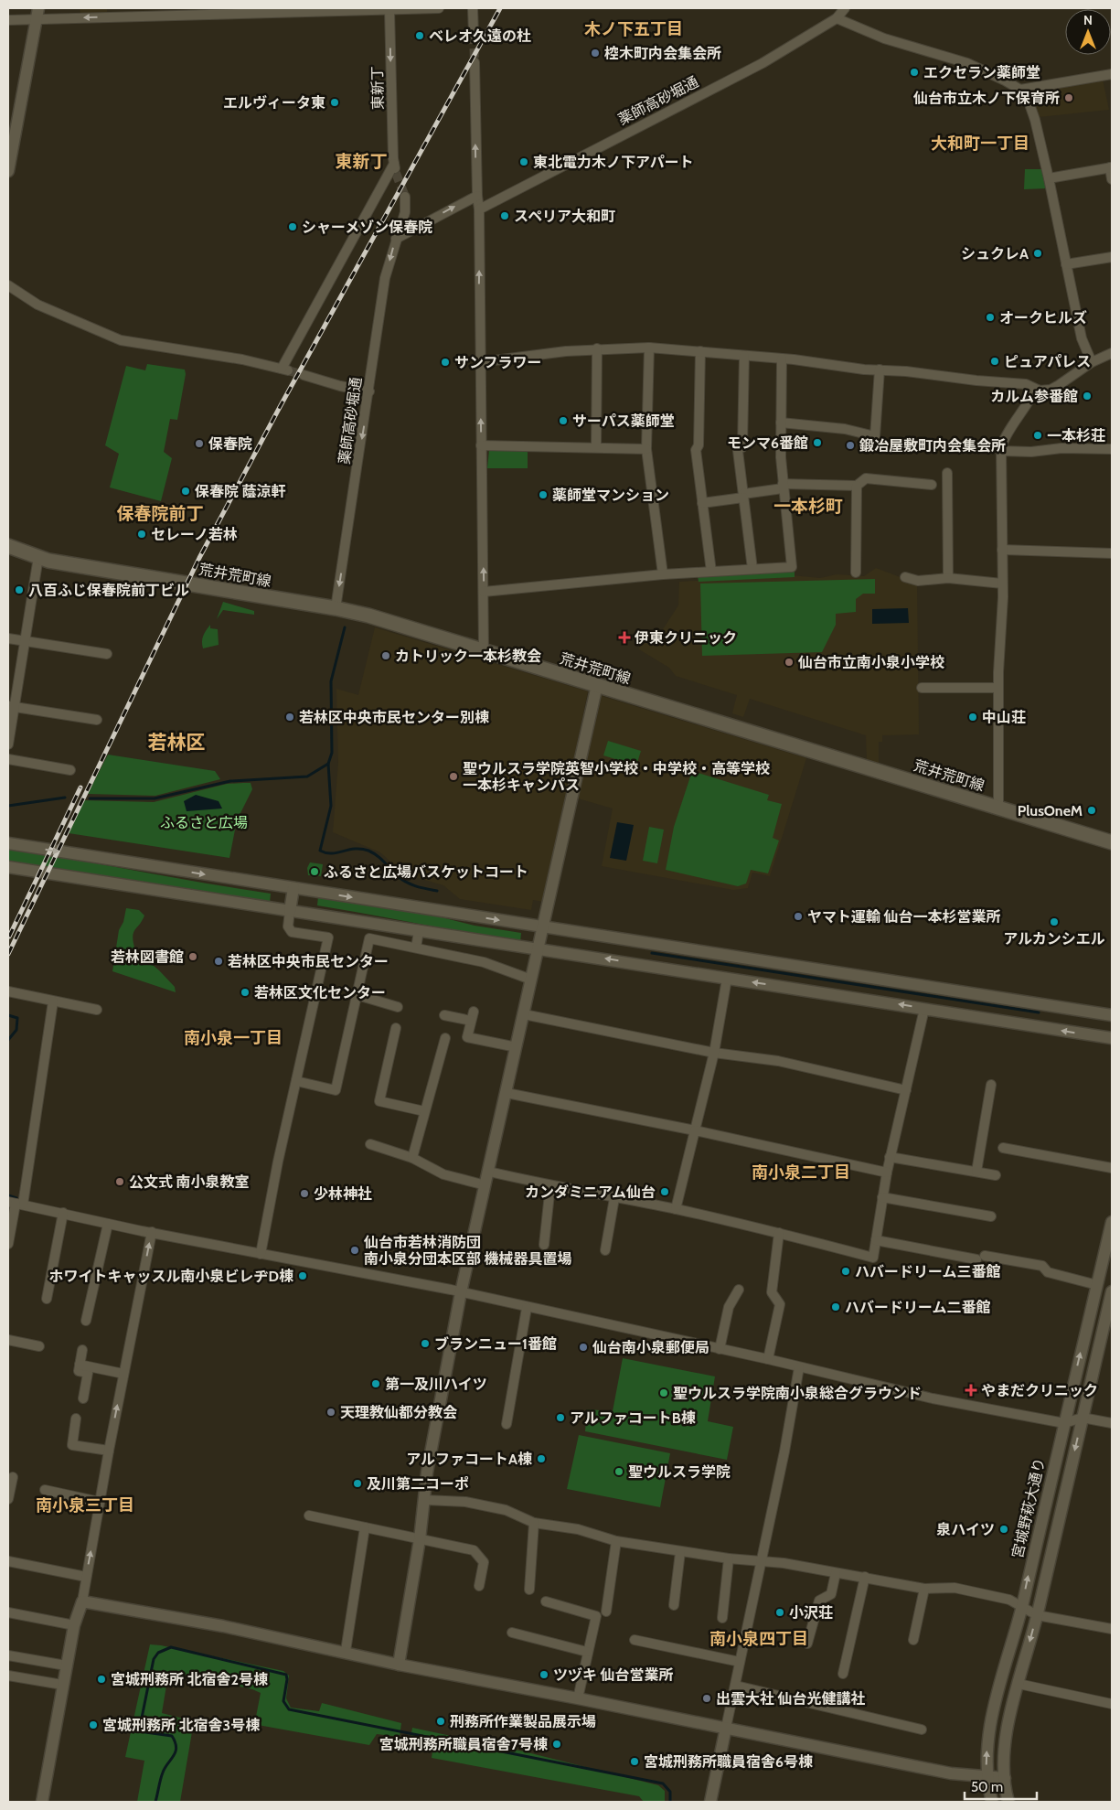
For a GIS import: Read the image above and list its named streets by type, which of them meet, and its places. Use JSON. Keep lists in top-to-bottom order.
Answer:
{
  "streets": {
    "main road": ["荒井荒町線"],
    "street": ["東新丁", "薬師高砂堀通", "宮城野萩大通り"]
  },
  "crossings": [
    ["薬師高砂堀通", "荒井荒町線"]
  ],
  "one_way": ["薬師高砂堀通"],
  "districts": [
    "木ノ下五丁目",
    "大和町一丁目",
    "東新丁",
    "一本杉町",
    "保春院前丁",
    "若林区",
    "南小泉一丁目",
    "南小泉二丁目",
    "南小泉三丁目",
    "南小泉四丁目"
  ],
  "parks": ["ふるさと広場"],
  "places": {
    "other": [
      "ベレオ久遠の杜",
      "椌木町内会集会所",
      "エクセラン薬師堂",
      "仙台市立木ノ下保育所",
      "エルヴィータ東",
      "東北電力木ノ下アパート",
      "スペリア大和町",
      "シャーメゾン保春院",
      "シュクレA",
      "オークヒルズ",
      "ピュアパレス",
      "サンフラワー",
      "カルム参番館",
      "サーパス薬師堂",
      "一本杉荘",
      "モンマ6番館",
      "保春院",
      "鍛冶屋敷町内会集会所",
      "保春院 蔭涼軒",
      "薬師堂マンション",
      "セレーノ若林",
      "八百ふじ保春院前丁ビル",
      "カトリック一本杉教会",
      "仙台市立南小泉小学校",
      "若林区中央市民センター別棟",
      "中山荘",
      "聖ウルスラ学院英智小学校・中学校・高等学校 一本杉キャンパス",
      "PlusOneM",
      "ふるさと広場バスケットコート",
      "ヤマト運輸 仙台一本杉営業所",
      "アルカンシエル",
      "若林図書館",
      "若林区中央市民センター",
      "若林区文化センター",
      "公文式 南小泉教室",
      "カンダミニアム仙台",
      "少林神社",
      "仙台市若林消防団 南小泉分団本区部 機械器具置場",
      "ハバードリーム三番館",
      "ホワイトキャッスル南小泉ビレヂD棟",
      "ハバードリーム二番館",
      "ブランニュー1番館",
      "仙台南小泉郵便局",
      "第一及川ハイツ",
      "聖ウルスラ学院南小泉総合グラウンド",
      "天理教仙都分教会",
      "アルファコートB棟",
      "アルファコートA棟",
      "聖ウルスラ学院",
      "及川第二コーポ",
      "泉ハイツ",
      "小沢荘",
      "ツヅキ 仙台営業所",
      "宮城刑務所 北宿舎2号棟",
      "出雲大社 仙台光健講社",
      "刑務所作業製品展示場",
      "宮城刑務所 北宿舎3号棟",
      "宮城刑務所職員宿舎7号棟",
      "宮城刑務所職員宿舎6号棟"
    ],
    "health": ["伊東クリニック", "やまだクリニック"]
  },
  "scale_bar": "50 m",
  "north": "top"
}
